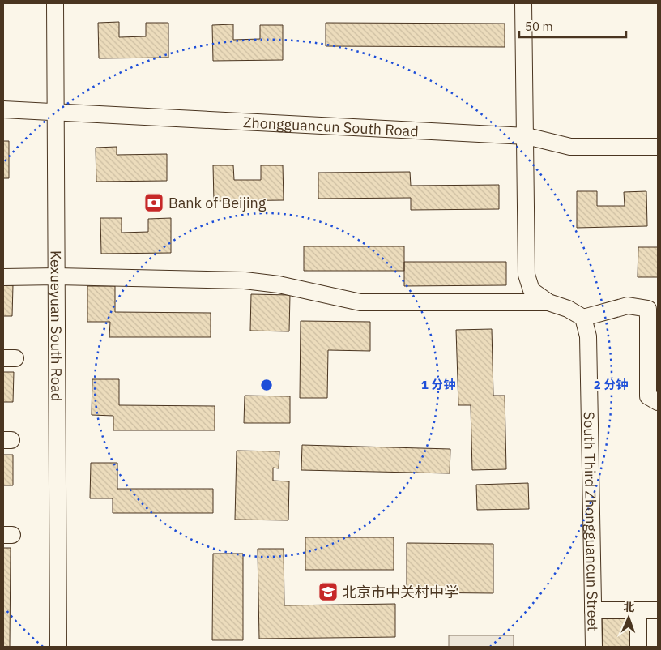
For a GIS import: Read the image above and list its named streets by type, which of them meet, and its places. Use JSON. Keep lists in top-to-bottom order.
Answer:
{
  "streets": {
    "street": ["Zhongguancun South Road", "Kexueyuan South Road", "South Third Zhongguancun Street"]
  },
  "crossings": [
    ["Zhongguancun South Road", "Kexueyuan South Road"]
  ],
  "places": {
    "bank": ["Bank of Beijing"],
    "school or university": ["北京市中关村中学"]
  },
  "scale_bar": "50 m",
  "north": "top",
  "rings": ["1 分钟", "2 分钟"]
}
